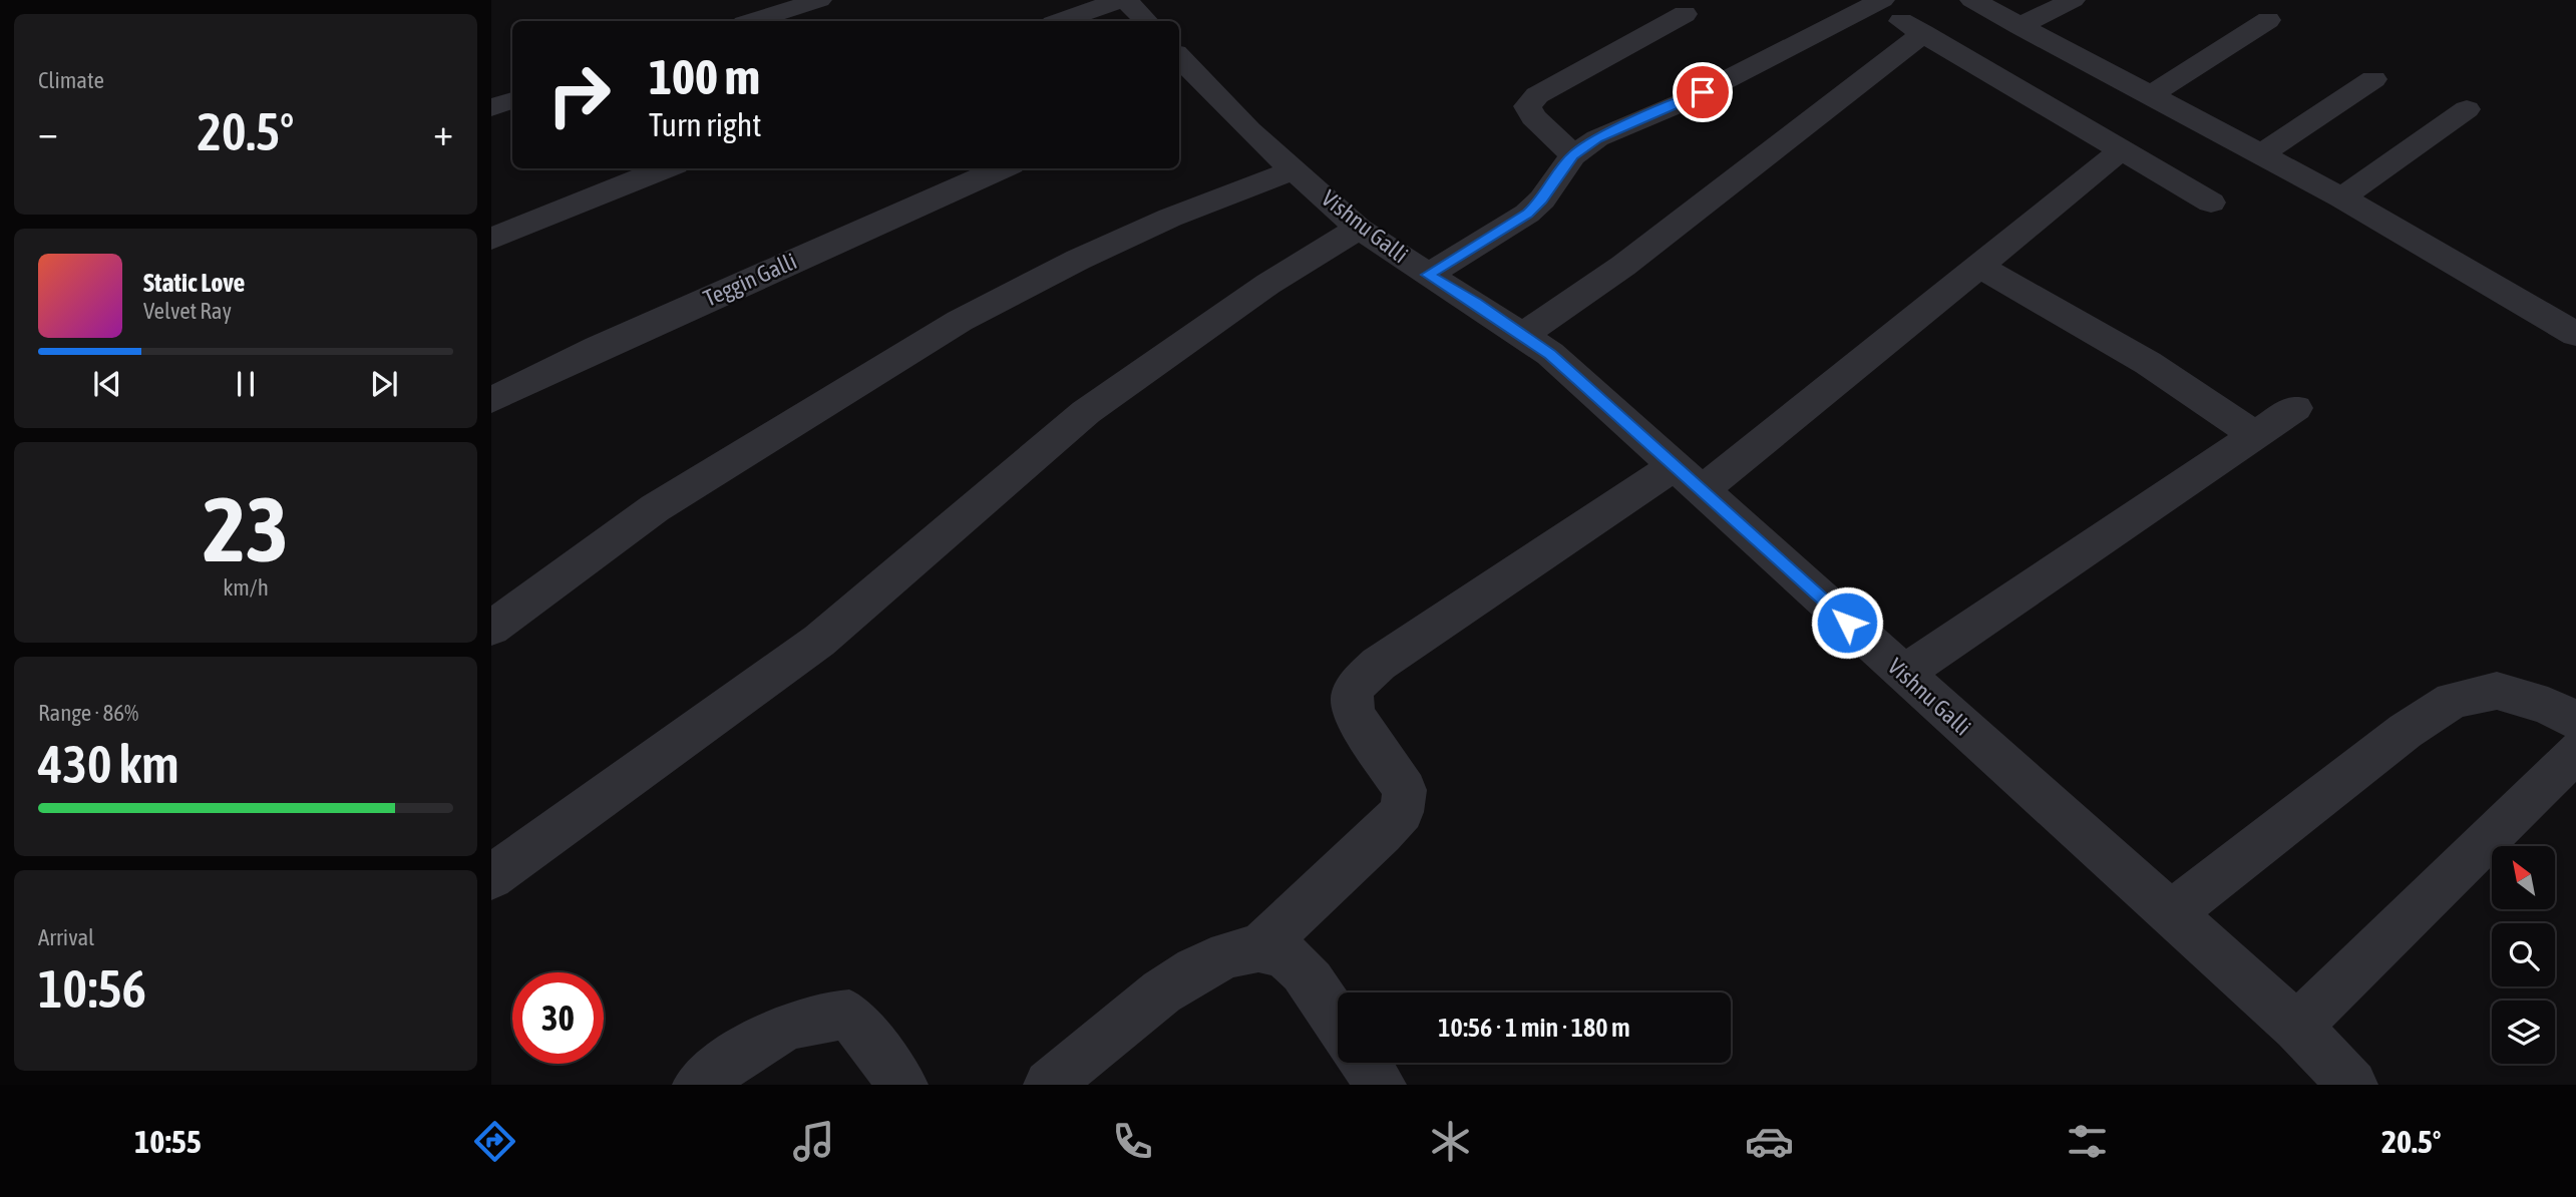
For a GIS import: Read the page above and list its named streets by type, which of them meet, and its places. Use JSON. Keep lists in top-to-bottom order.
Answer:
{
  "streets": {
    "street": ["Vishnu Galli", "Teggin Galli"]
  },
  "north": "top left",
  "page": {
    "tile": [
      "Climate",
      ["23", "km/h"],
      ["Range · 86%", "430 km"],
      ["Arrival", "10:56"]
    ],
    "turn": ["100 m", "Turn right"],
    "heat": ["−", "20.5°", "+"],
    "song": ["Static Love", "Velvet Ray"],
    "limit": "30",
    "trip": "10:56 · 1 min · 180 m",
    "tabs": ["10:55", "20.5°"]
  }
}
